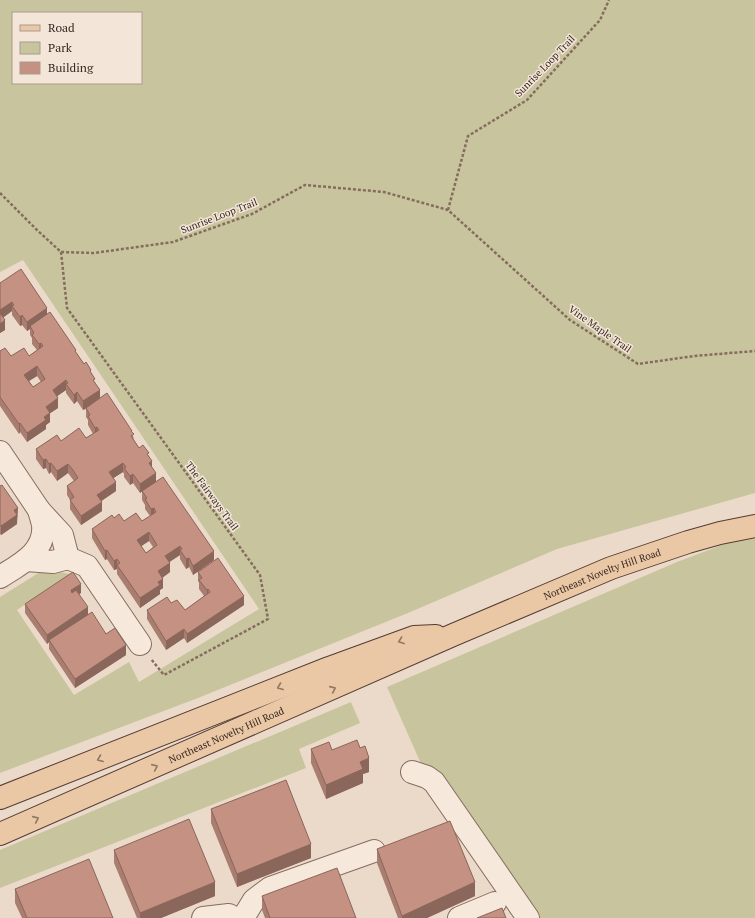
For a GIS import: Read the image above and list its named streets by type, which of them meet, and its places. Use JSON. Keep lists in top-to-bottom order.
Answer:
{
  "streets": {
    "main road": ["Northeast Novelty Hill Road"],
    "path": ["Sunrise Loop Trail", "Vine Maple Trail", "The Fairways Trail"]
  },
  "crossings": [
    ["Sunrise Loop Trail", "Vine Maple Trail"],
    ["Sunrise Loop Trail", "The Fairways Trail"]
  ],
  "legend": ["Road", "Park", "Building"]
}
